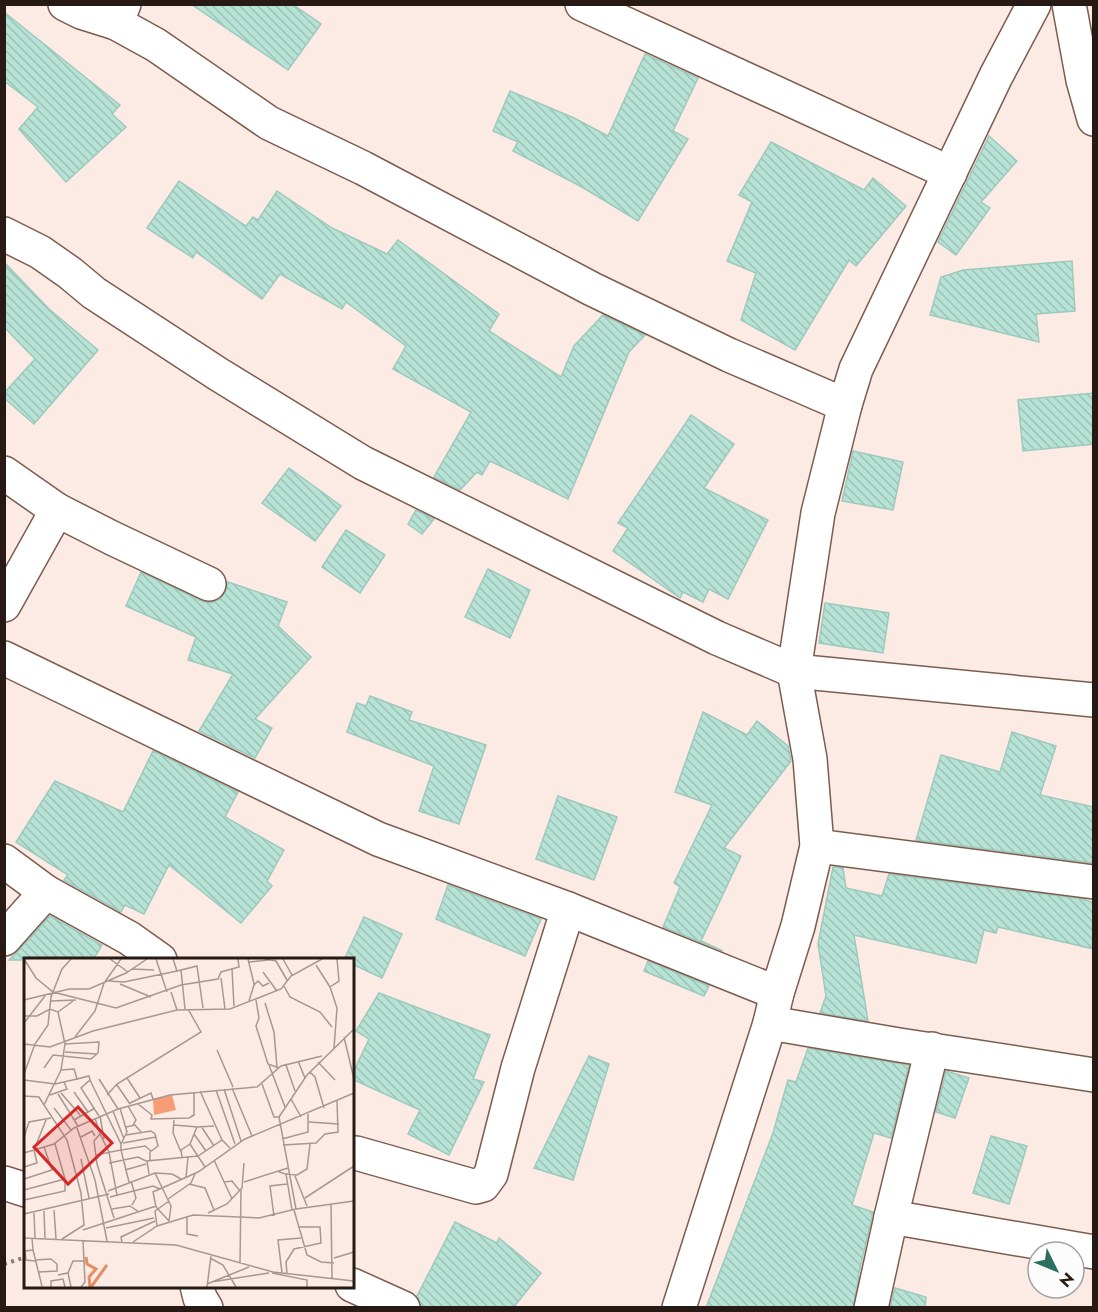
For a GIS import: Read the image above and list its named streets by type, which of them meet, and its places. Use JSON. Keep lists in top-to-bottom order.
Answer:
{
  "north": "bottom right"
}
